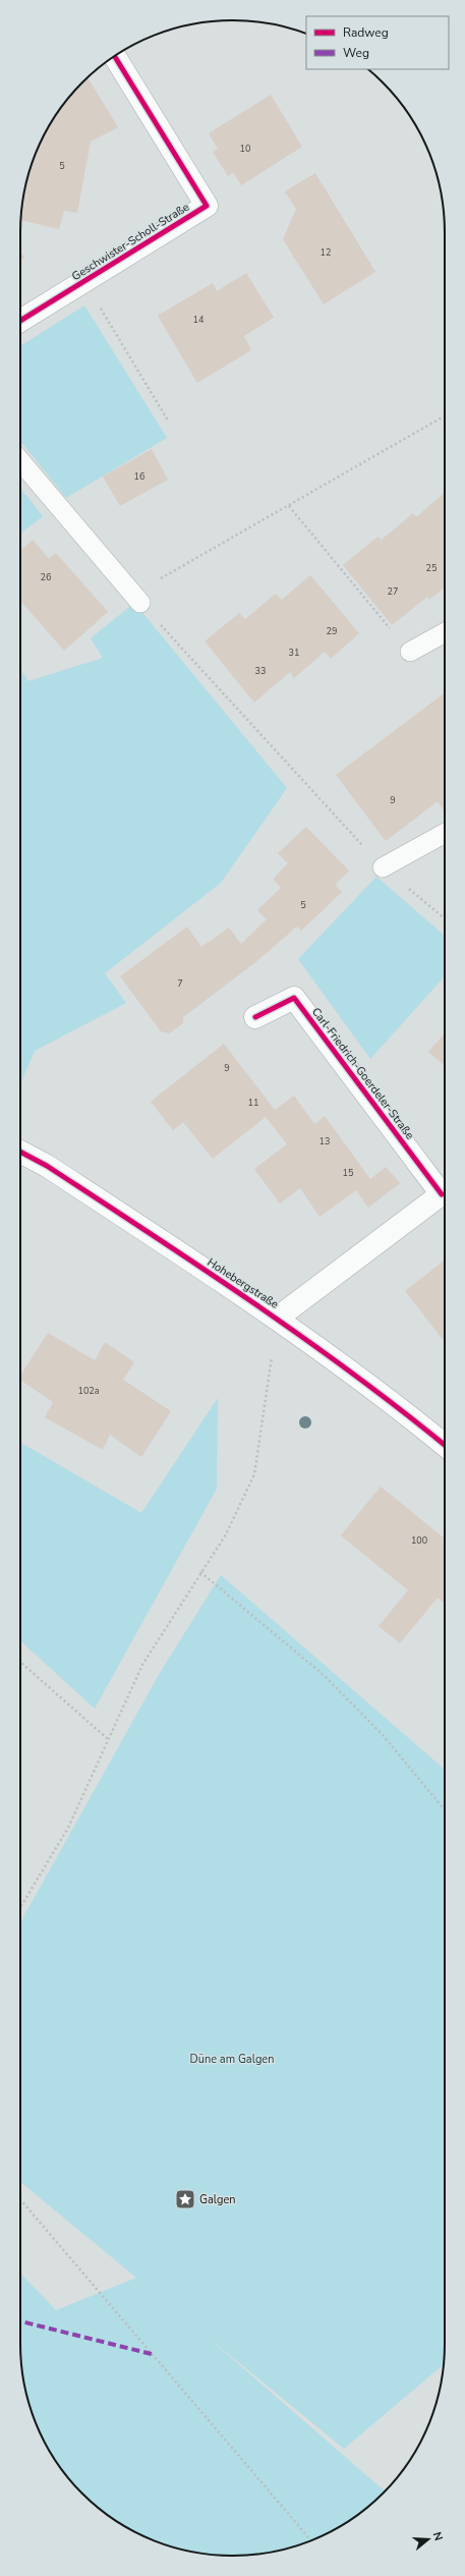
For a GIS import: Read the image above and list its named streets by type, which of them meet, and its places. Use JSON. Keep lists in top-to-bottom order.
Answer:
{
  "streets": {
    "street": ["Geschwister-Scholl-Straße", "Carl-Friedrich-Goerdeler-Straße", "Hohebergstraße"]
  },
  "crossings": [
    ["Carl-Friedrich-Goerdeler-Straße", "Hohebergstraße"]
  ],
  "parks": ["Düne am Galgen"],
  "places": {
    "place": ["Galgen"]
  },
  "house_numbers": [
    "10",
    "5",
    "12",
    "14",
    "16",
    "25",
    "26",
    "27",
    "29",
    "31",
    "33",
    "9",
    "5",
    "7",
    "9",
    "11",
    "13",
    "15",
    "102a",
    "100"
  ],
  "legend": ["Radweg", "Weg"],
  "north": "right"
}
